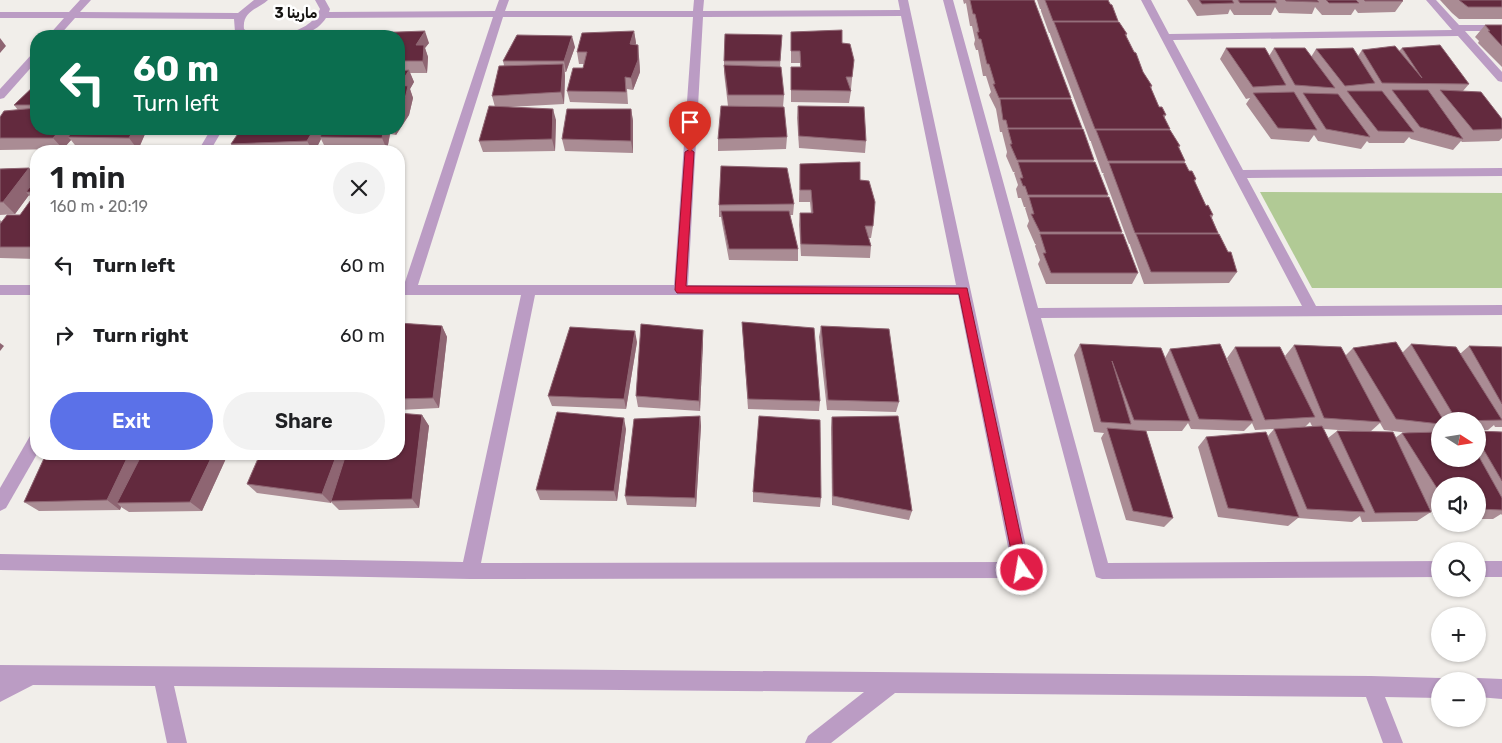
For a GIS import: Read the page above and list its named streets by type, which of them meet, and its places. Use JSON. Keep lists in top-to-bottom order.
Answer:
{
  "districts": ["مارینا 3"],
  "north": "right",
  "page": {
    "turn": ["60 m", "Turn left"],
    "heading": ["1 min", "160 m · 20:19"],
    "list": [
      {
        "name": "Turn left",
        "value": "60 m"
      },
      {
        "name": "Turn right",
        "value": "60 m"
      }
    ],
    "buttons": ["Exit", "Share"],
    "map_buttons": ["+", "−"]
  }
}
